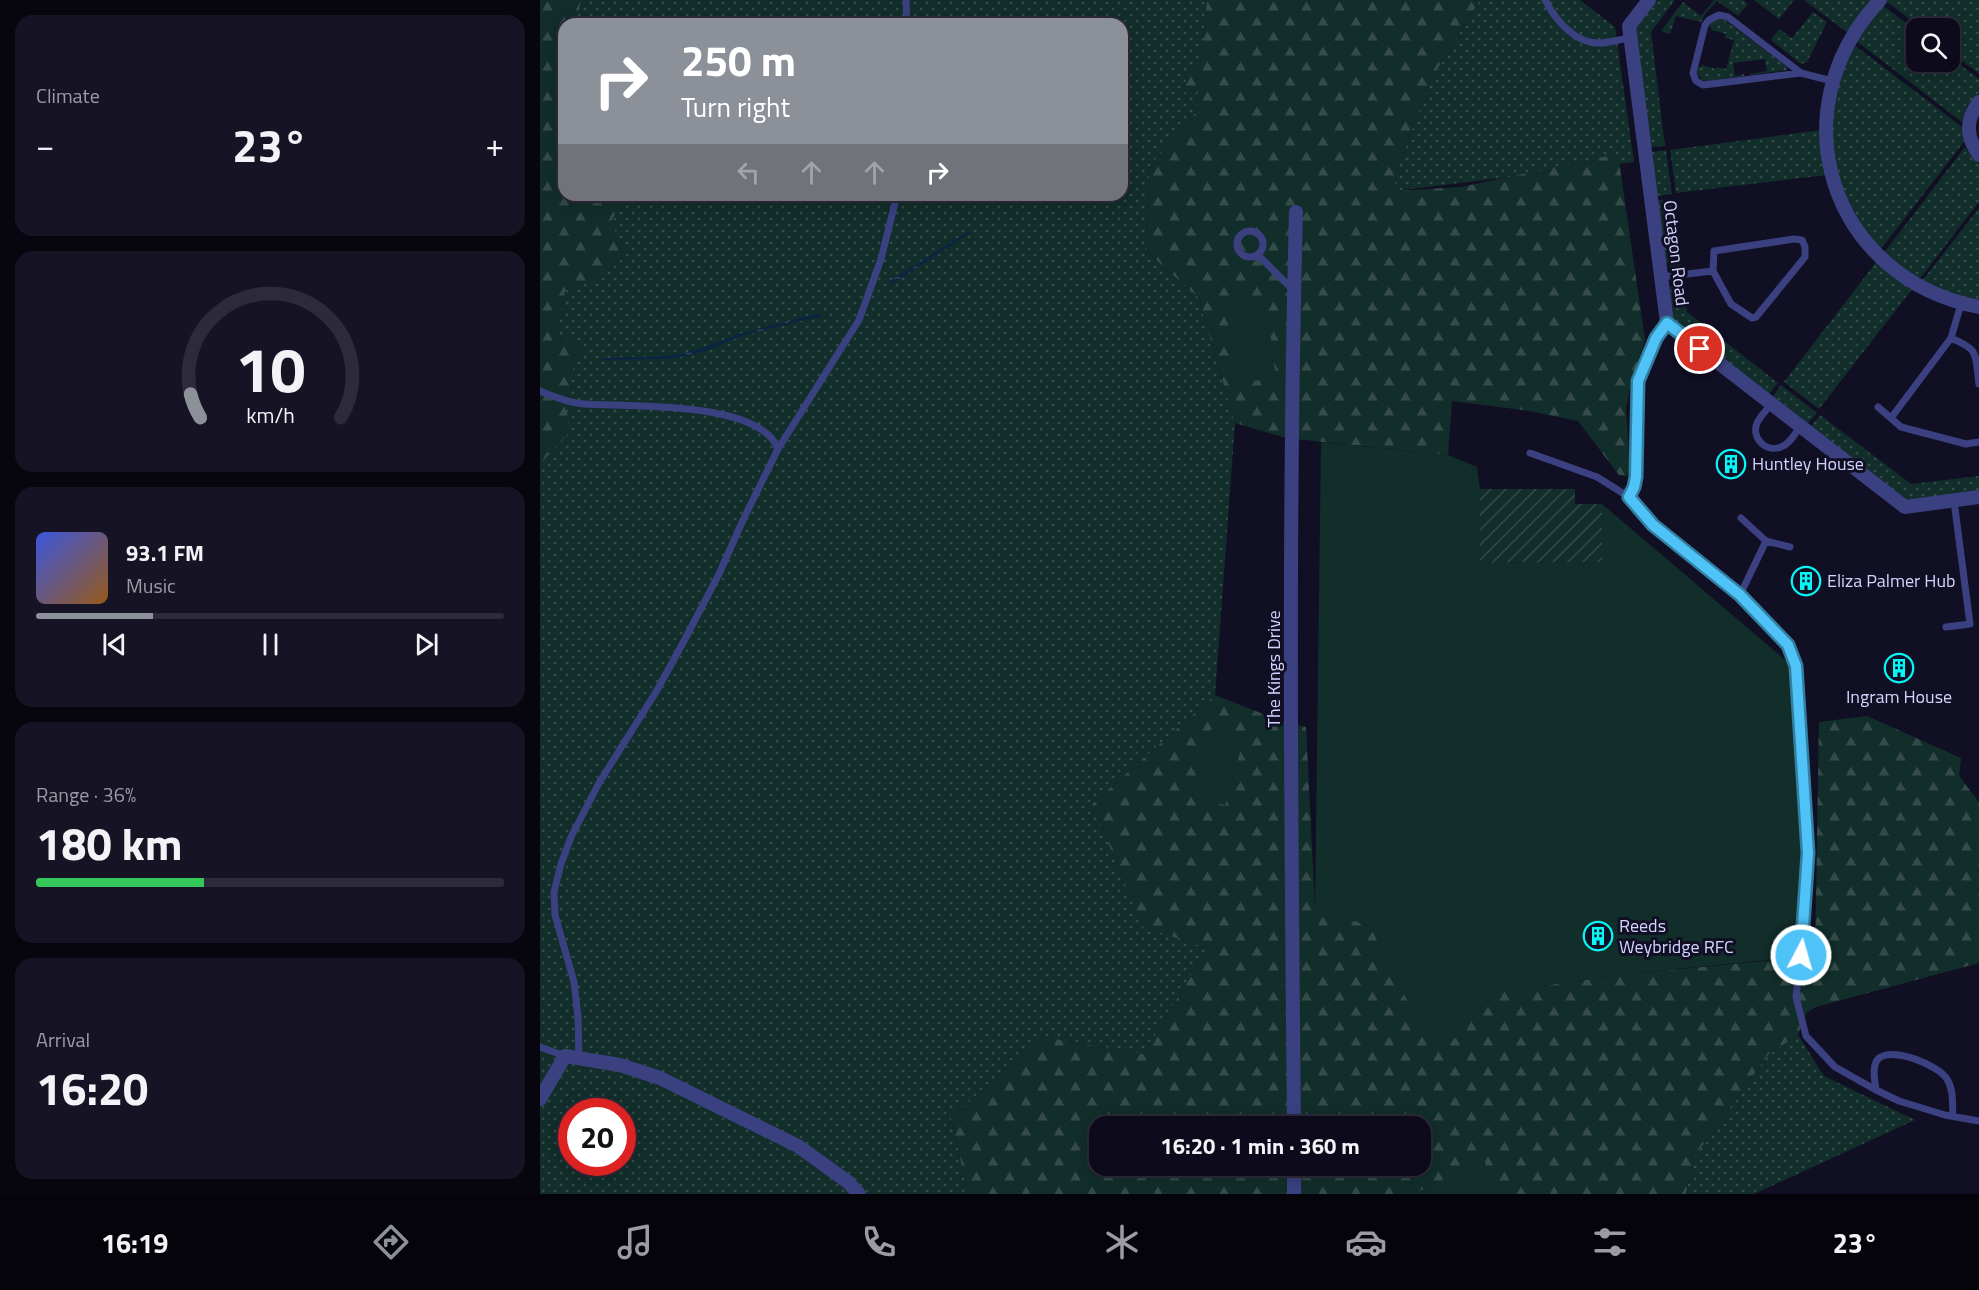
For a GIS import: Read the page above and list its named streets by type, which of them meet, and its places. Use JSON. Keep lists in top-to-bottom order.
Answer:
{
  "streets": {
    "street": ["Octagon Road", "The Kings Drive"]
  },
  "places": {
    "building": [
      "Huntley House",
      "Eliza Palmer Hub",
      "Ingram House",
      "Reeds Weybridge RFC"
    ]
  },
  "page": {
    "tile": [
      "Climate",
      ["Range · 36%", "180 km"],
      ["Arrival", "16:20"]
    ],
    "turn": ["250 m", "Turn right"],
    "heat": ["−", "23°", "+"],
    "song": ["93.1 FM", "Music"],
    "limit": "20",
    "trip": "16:20 · 1 min · 360 m",
    "tabs": ["16:19", "23°"],
    "gauge": ["10", "km/h"]
  }
}
